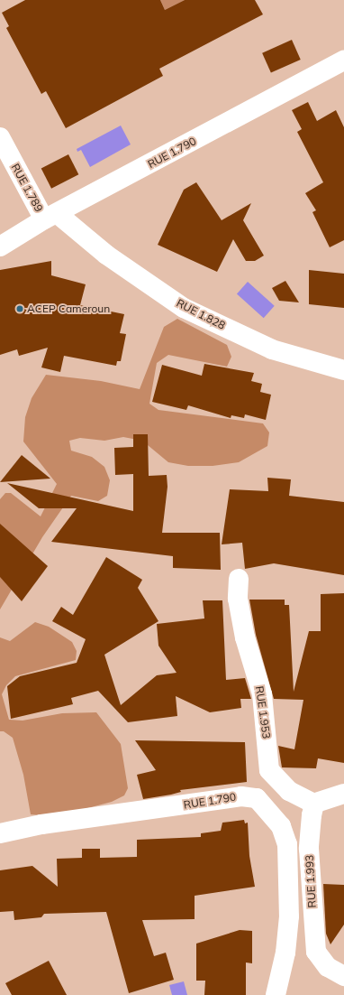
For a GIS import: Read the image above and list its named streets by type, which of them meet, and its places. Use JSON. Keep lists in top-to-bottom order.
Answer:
{
  "streets": {
    "street": [
      "RUE 1.790",
      "RUE 1.789",
      "RUE 1.828",
      "RUE 1.953",
      "RUE 1.993"
    ]
  },
  "crossings": [
    ["RUE 1.790", "RUE 1.789"],
    ["RUE 1.790", "RUE 1.828"],
    ["RUE 1.789", "RUE 1.828"],
    ["RUE 1.953", "RUE 1.993"]
  ],
  "places": ["ACEP Cameroun"]
}
